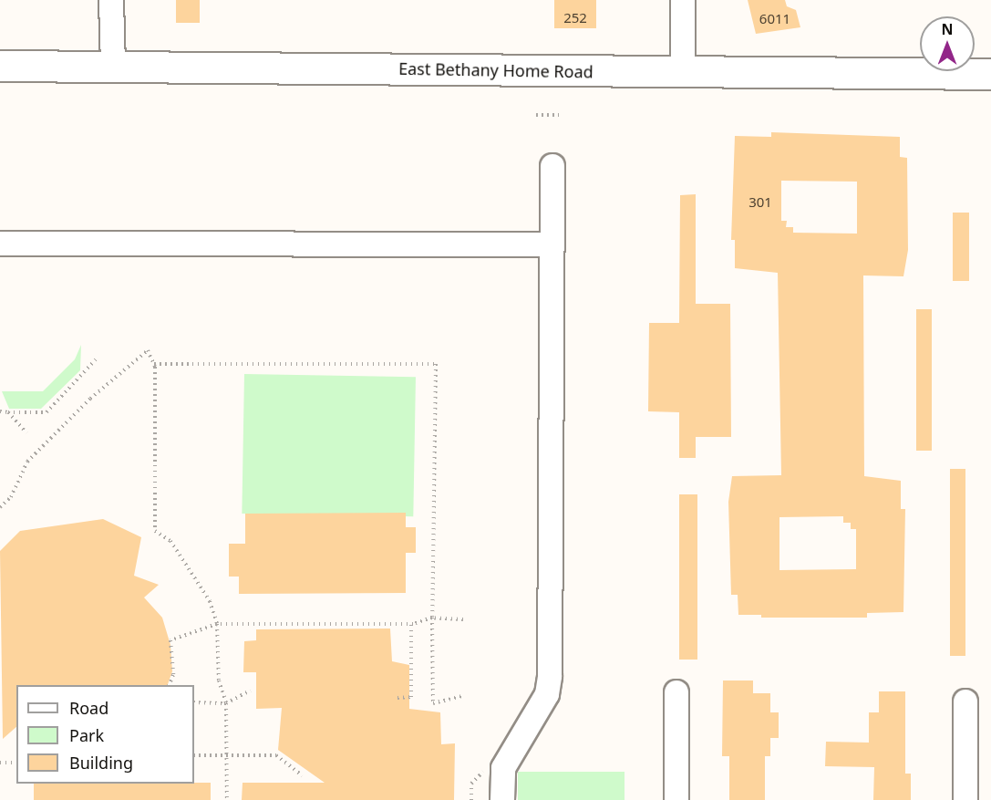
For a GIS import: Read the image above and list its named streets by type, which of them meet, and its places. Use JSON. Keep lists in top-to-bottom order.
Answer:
{
  "streets": {
    "main road": ["East Bethany Home Road"]
  },
  "house_numbers": ["252", "6011", "301"],
  "legend": ["Road", "Park", "Building"],
  "north": "top"
}
